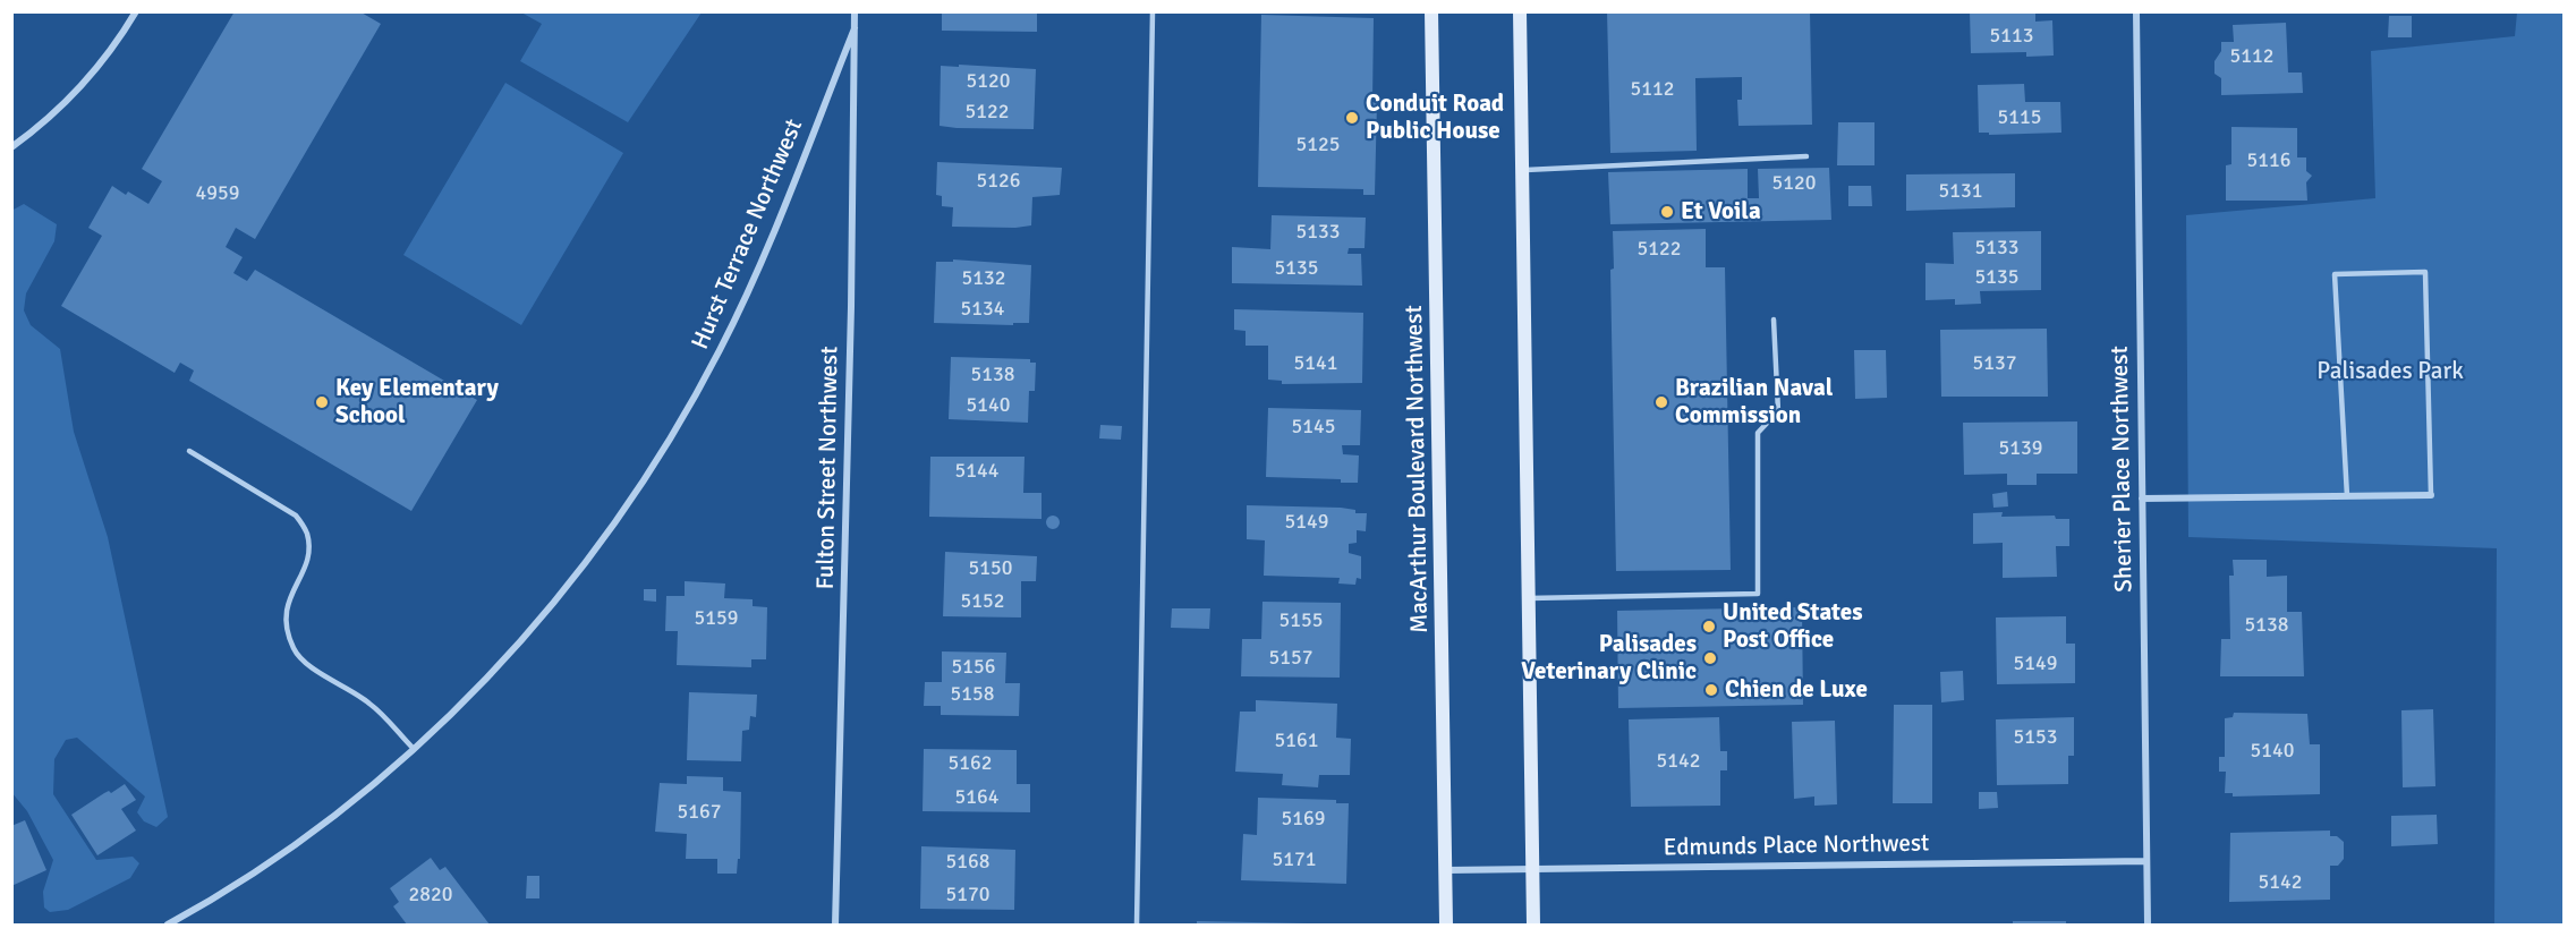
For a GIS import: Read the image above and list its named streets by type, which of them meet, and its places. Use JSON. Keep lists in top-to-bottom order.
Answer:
{
  "streets": {
    "main road": ["MacArthur Boulevard Northwest"],
    "street": [
      "Hurst Terrace Northwest",
      "Fulton Street Northwest",
      "Sherier Place Northwest",
      "Edmunds Place Northwest"
    ]
  },
  "crossings": [
    ["Hurst Terrace Northwest", "Fulton Street Northwest"],
    ["MacArthur Boulevard Northwest", "Edmunds Place Northwest"],
    ["Sherier Place Northwest", "Edmunds Place Northwest"]
  ],
  "parks": ["Palisades Park"],
  "places": [
    "Conduit Road Public House",
    "Et Voila",
    "Key Elementary School",
    "Brazilian Naval Commission",
    "United States Post Office",
    "Palisades Veterinary Clinic",
    "Chien de Luxe"
  ],
  "house_numbers": [
    "5113",
    "5112",
    "5120",
    "5112",
    "5122",
    "5115",
    "5125",
    "5116",
    "5126",
    "5120",
    "5131",
    "4959",
    "5133",
    "5133",
    "5122",
    "5135",
    "5135",
    "5132",
    "5134",
    "5141",
    "5137",
    "5138",
    "5140",
    "5145",
    "5139",
    "5144",
    "5149",
    "5150",
    "5152",
    "5159",
    "5155",
    "5138",
    "5157",
    "5149",
    "5156",
    "5158",
    "5153",
    "5161",
    "5140",
    "5142",
    "5162",
    "5164",
    "5167",
    "5169",
    "5171",
    "5168",
    "5142",
    "2820",
    "5170"
  ]
}
